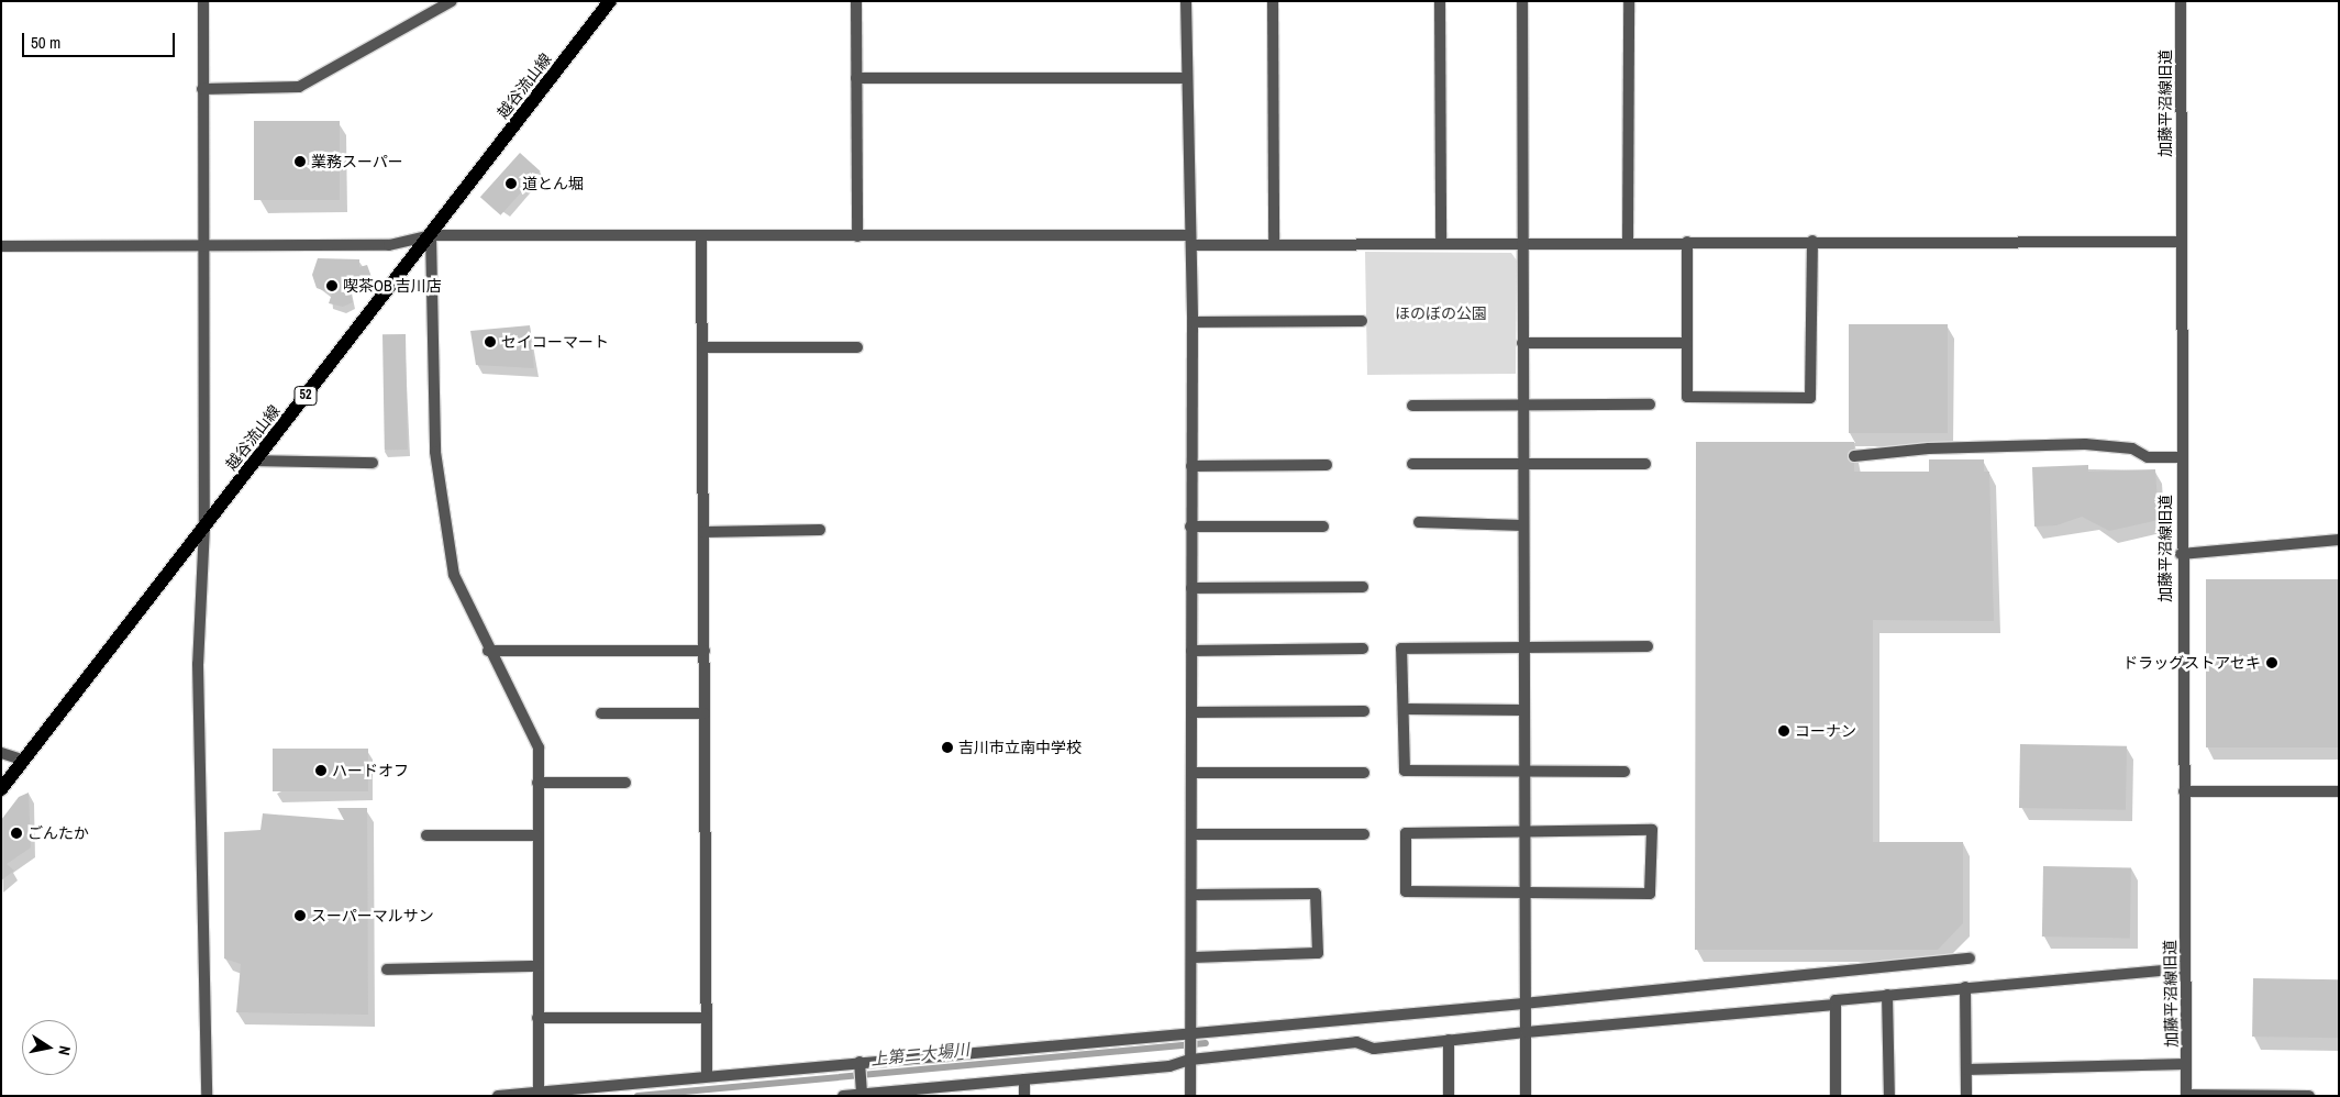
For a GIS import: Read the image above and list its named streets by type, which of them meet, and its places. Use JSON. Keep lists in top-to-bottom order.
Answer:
{
  "streets": {
    "main road": ["越谷流山線", "52"],
    "street": ["加藤平沼線旧道"]
  },
  "water": ["上第二大場川"],
  "parks": ["ほのぼの公園"],
  "places": [
    "業務スーパー",
    "道とん堀",
    "喫茶OB 吉川店",
    "セイコーマート",
    "ドラッグストアセキ",
    "コーナン",
    "吉川市立南中学校",
    "ハードオフ",
    "ごんたか",
    "スーパーマルサン"
  ],
  "scale_bar": "50 m",
  "north": "right"
}
